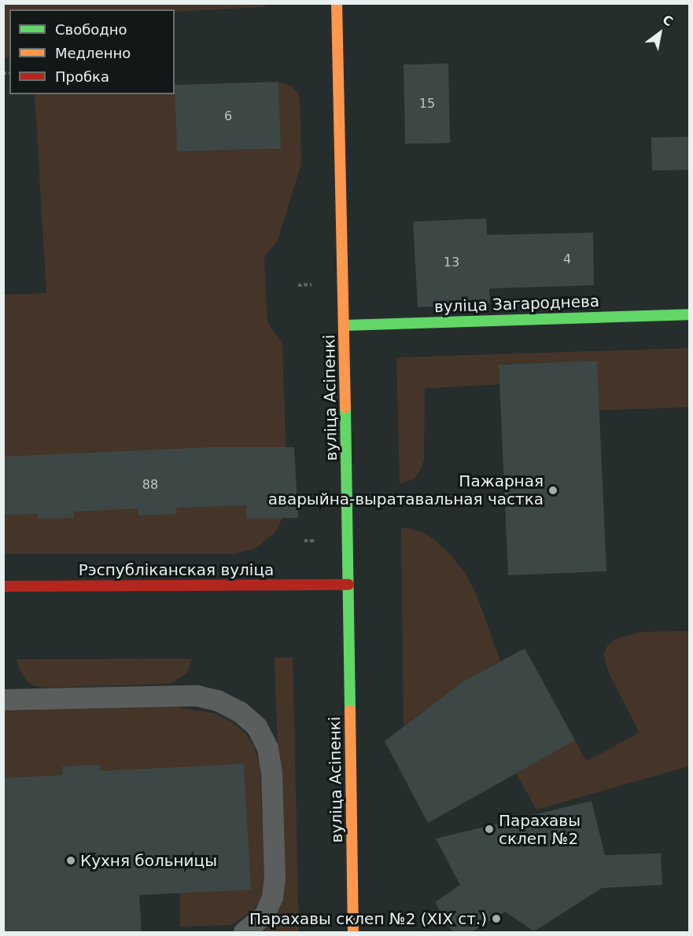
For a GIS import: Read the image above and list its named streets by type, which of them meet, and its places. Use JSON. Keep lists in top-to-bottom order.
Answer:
{
  "streets": {
    "main road": ["вуліца Загароднева", "вуліца Асіпенкі", "Рэспубліканская вуліца"]
  },
  "crossings": [
    ["вуліца Загароднева", "вуліца Асіпенкі"],
    ["вуліца Асіпенкі", "Рэспубліканская вуліца"]
  ],
  "places": [
    "Пажарная аварыйна-выратавальная частка",
    "Парахавы склеп №2",
    "Кухня больницы",
    "Парахавы склеп №2 (XIX ст.)"
  ],
  "house_numbers": [
    "15",
    "6",
    "4",
    "13",
    "88"
  ],
  "legend": ["Свободно", "Медленно", "Пробка"],
  "north": "top right"
}
